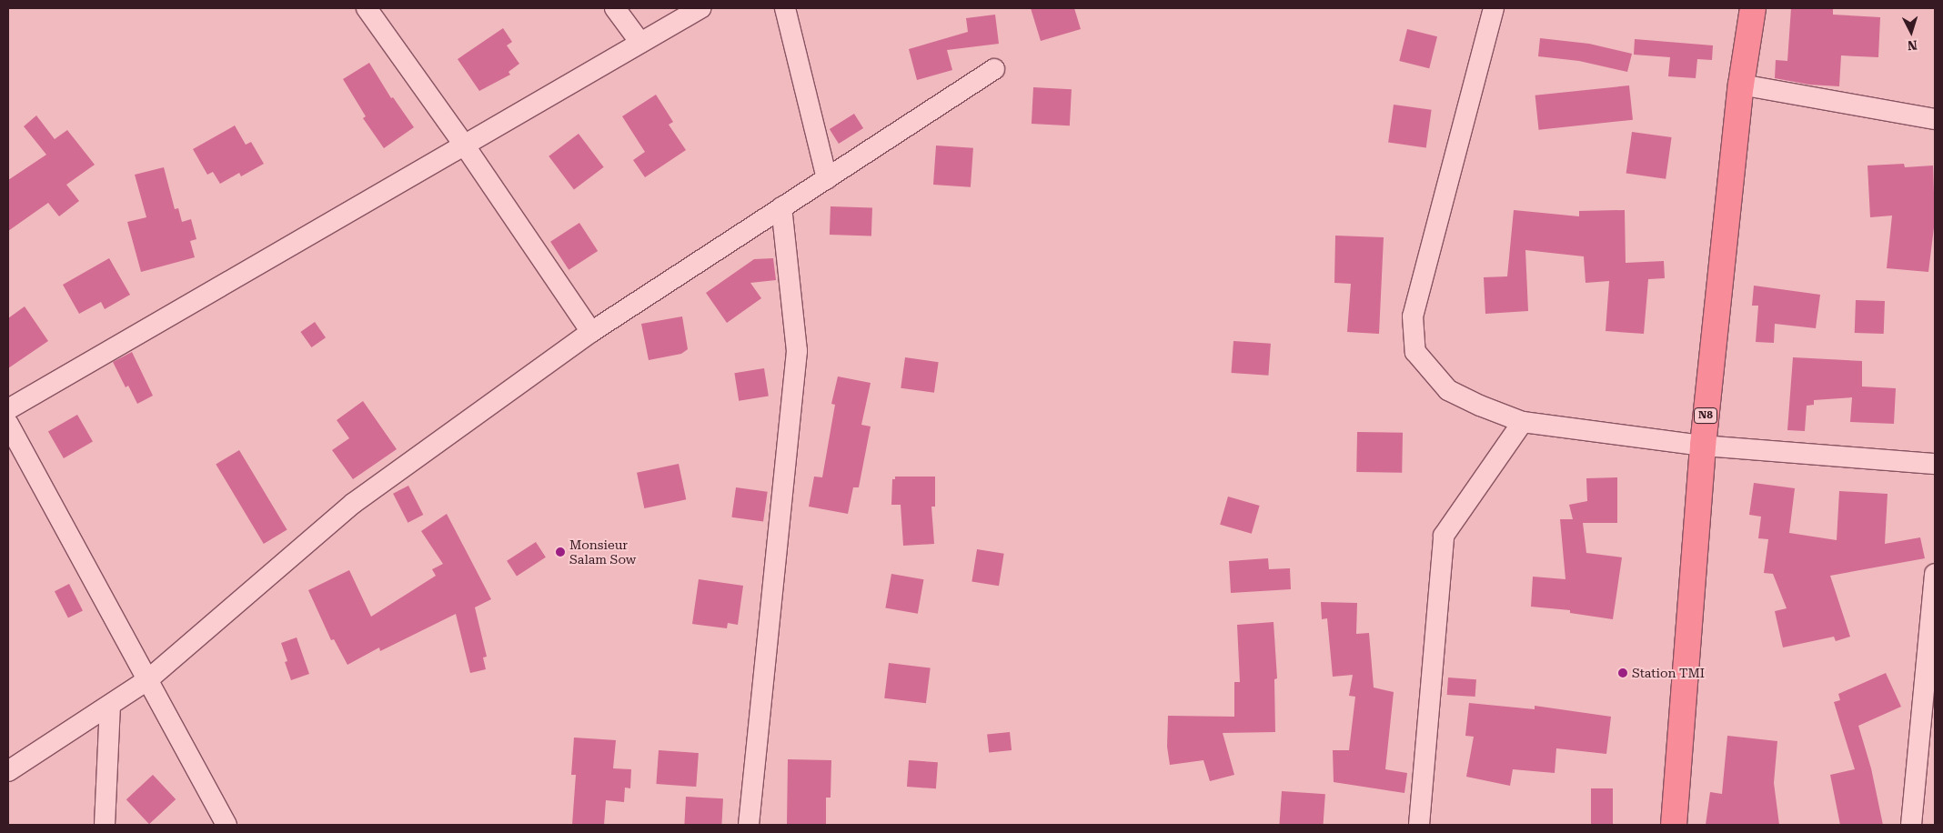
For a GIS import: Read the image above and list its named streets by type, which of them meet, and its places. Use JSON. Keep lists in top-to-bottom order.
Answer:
{
  "streets": {
    "main road": ["N8"]
  },
  "places": ["Monsieur Salam Sow", "Station TMI"],
  "north": "bottom"
}
